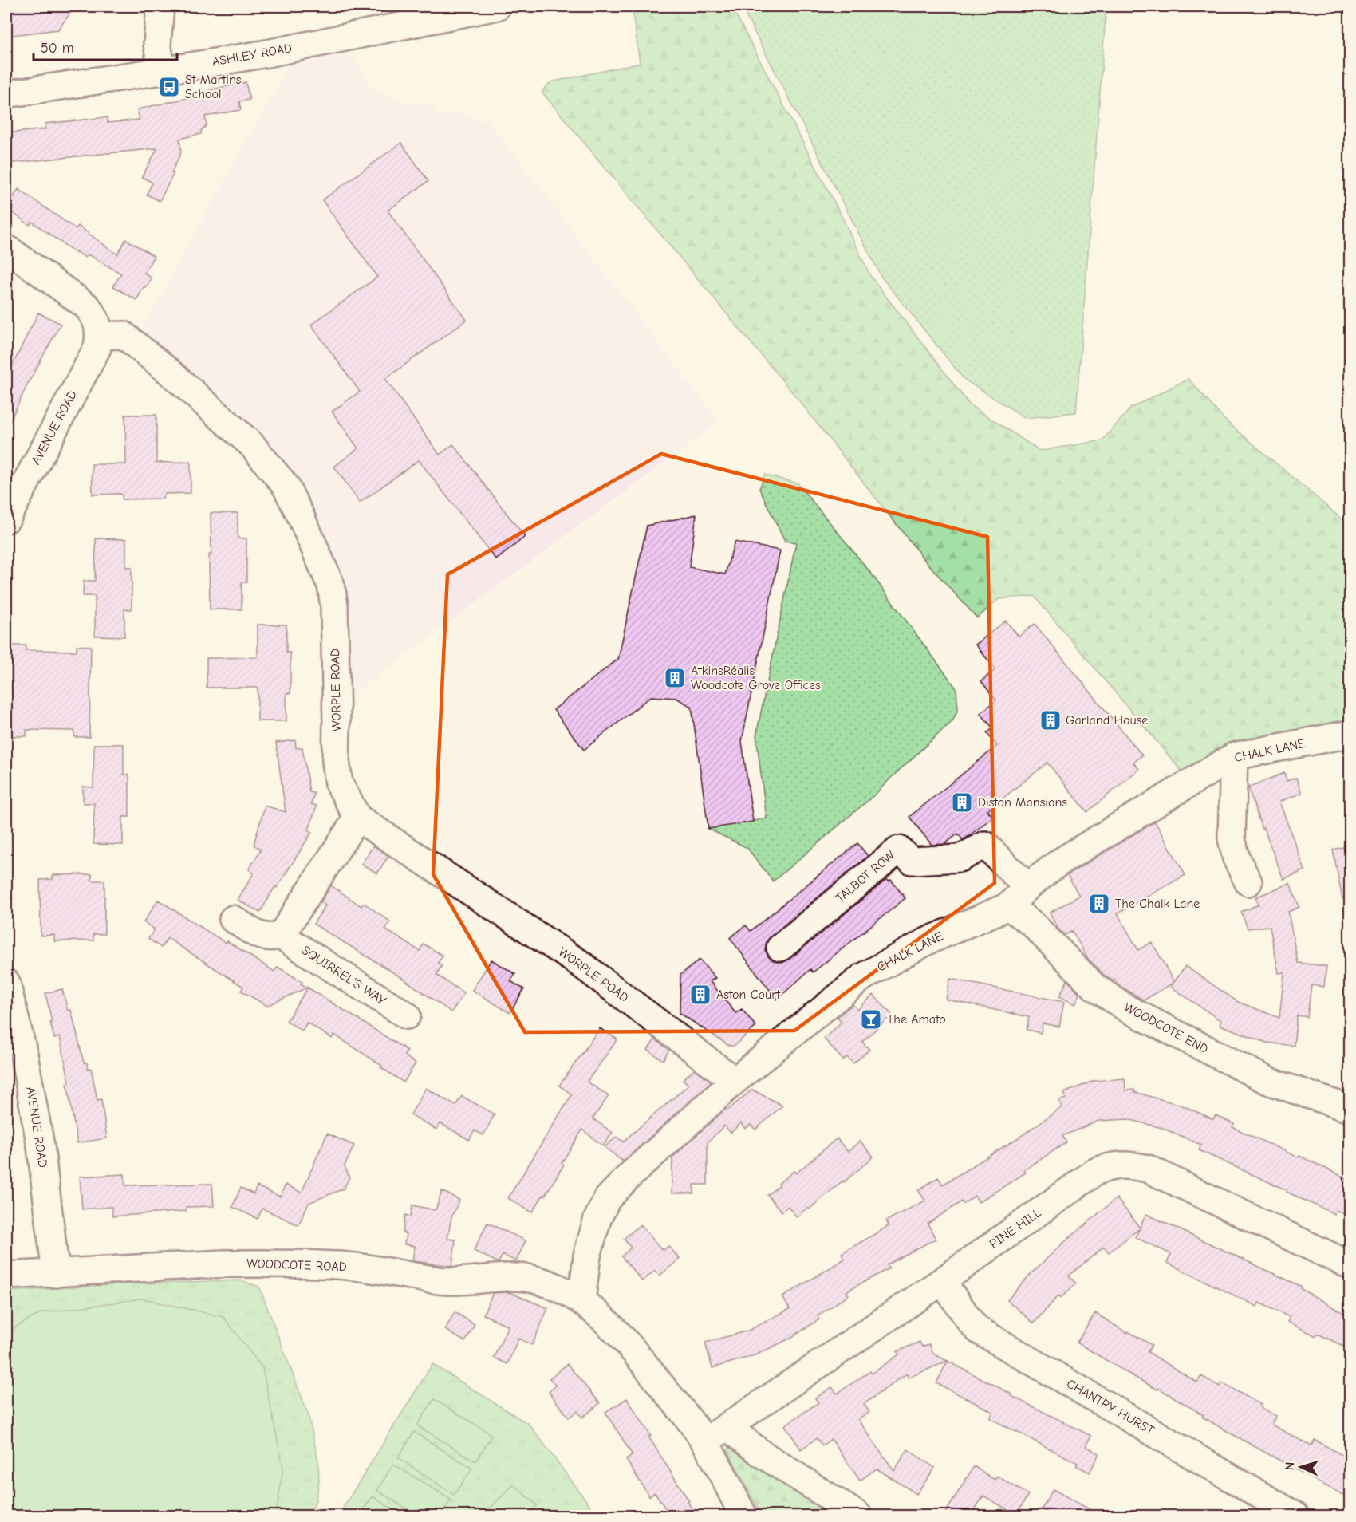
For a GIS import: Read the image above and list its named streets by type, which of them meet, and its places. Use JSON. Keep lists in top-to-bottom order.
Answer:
{
  "streets": {
    "street": [
      "ASHLEY ROAD",
      "AVENUE ROAD",
      "WORPLE ROAD",
      "CHALK LANE",
      "TALBOT ROW",
      "SQUIRREL'S WAY",
      "WOODCOTE END",
      "PINE HILL",
      "WOODCOTE ROAD",
      "CHANTRY HURST"
    ]
  },
  "crossings": [
    ["AVENUE ROAD", "WORPLE ROAD"],
    ["AVENUE ROAD", "WOODCOTE ROAD"],
    ["WORPLE ROAD", "CHALK LANE"],
    ["CHALK LANE", "TALBOT ROW"],
    ["CHALK LANE", "WOODCOTE END"],
    ["CHALK LANE", "WOODCOTE ROAD"],
    ["PINE HILL", "WOODCOTE ROAD"],
    ["PINE HILL", "CHANTRY HURST"]
  ],
  "places": {
    "bus stop": ["St Martins School"],
    "building": [
      "AtkinsRéalis - Woodcote Grove Offices",
      "Garland House",
      "Diston Mansions",
      "The Chalk Lane",
      "Aston Court"
    ],
    "bar": ["The Amato"]
  },
  "scale_bar": "50 m",
  "north": "left"
}
